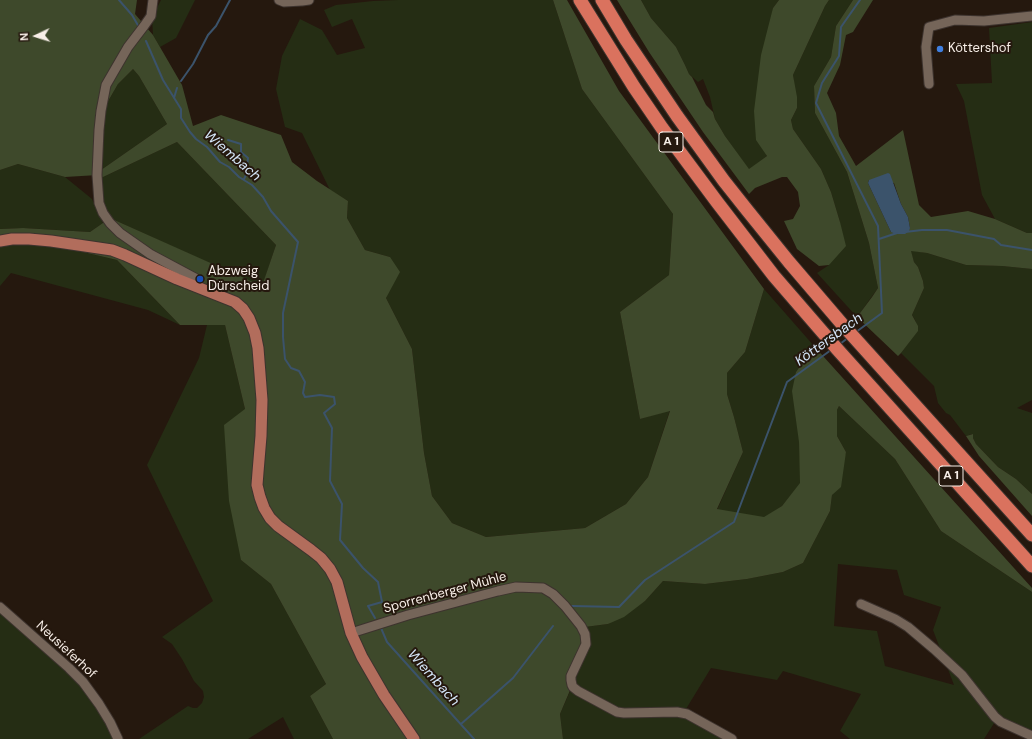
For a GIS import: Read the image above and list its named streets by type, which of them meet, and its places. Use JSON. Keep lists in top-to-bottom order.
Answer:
{
  "streets": {
    "highway": ["A 1"],
    "street": ["Sporrenberger Mühle", "Neusieferhof"]
  },
  "water": ["Wiembach", "Köttersbach"],
  "places": ["Köttershof", "Abzweig Dürscheid"],
  "north": "left"
}
